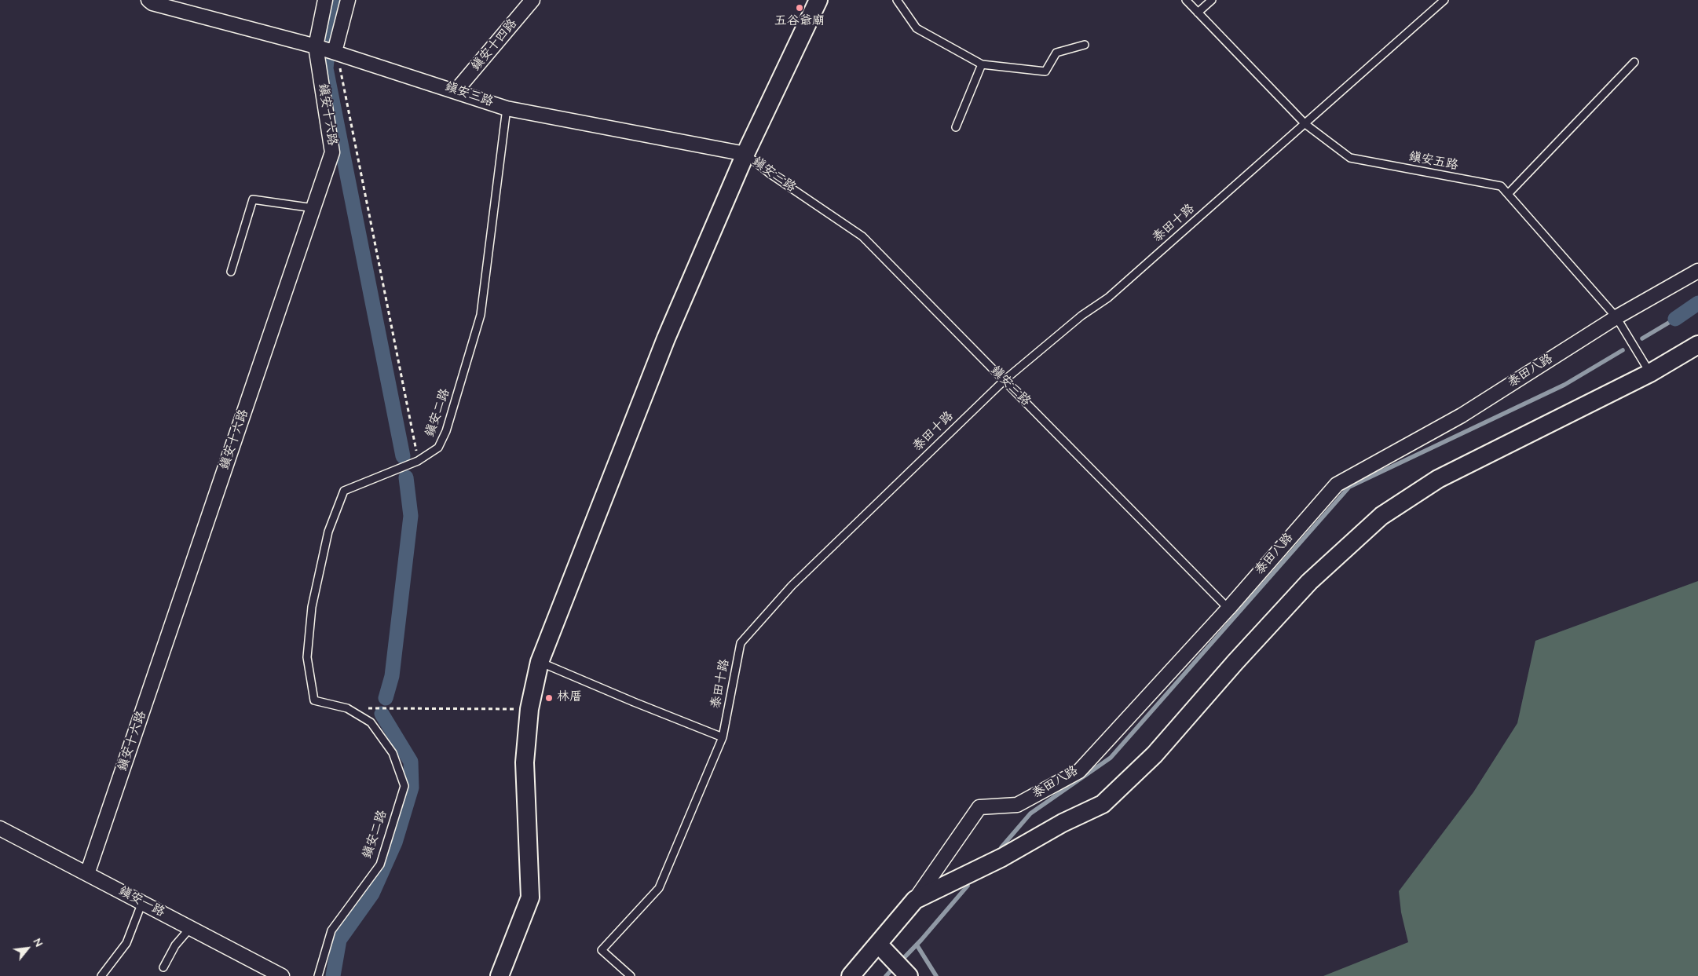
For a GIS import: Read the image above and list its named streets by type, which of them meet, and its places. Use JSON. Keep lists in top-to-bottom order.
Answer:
{
  "streets": {
    "street": [
      "鎮安十四路",
      "鎮安三路",
      "鎮安十六路",
      "泰田八路",
      "鎮安一路"
    ],
    "lane": ["鎮安五路", "泰田十路", "鎮安二路"]
  },
  "crossings": [
    ["鎮安十四路", "鎮安三路"],
    ["鎮安三路", "鎮安十六路"],
    ["鎮安三路", "泰田十路"],
    ["鎮安三路", "泰田八路"],
    ["鎮安三路", "鎮安二路"],
    ["鎮安十六路", "鎮安一路"],
    ["鎮安五路", "泰田十路"],
    ["鎮安五路", "泰田八路"]
  ],
  "places": ["五谷爺廟", "林厝"],
  "north": "top right"
}
